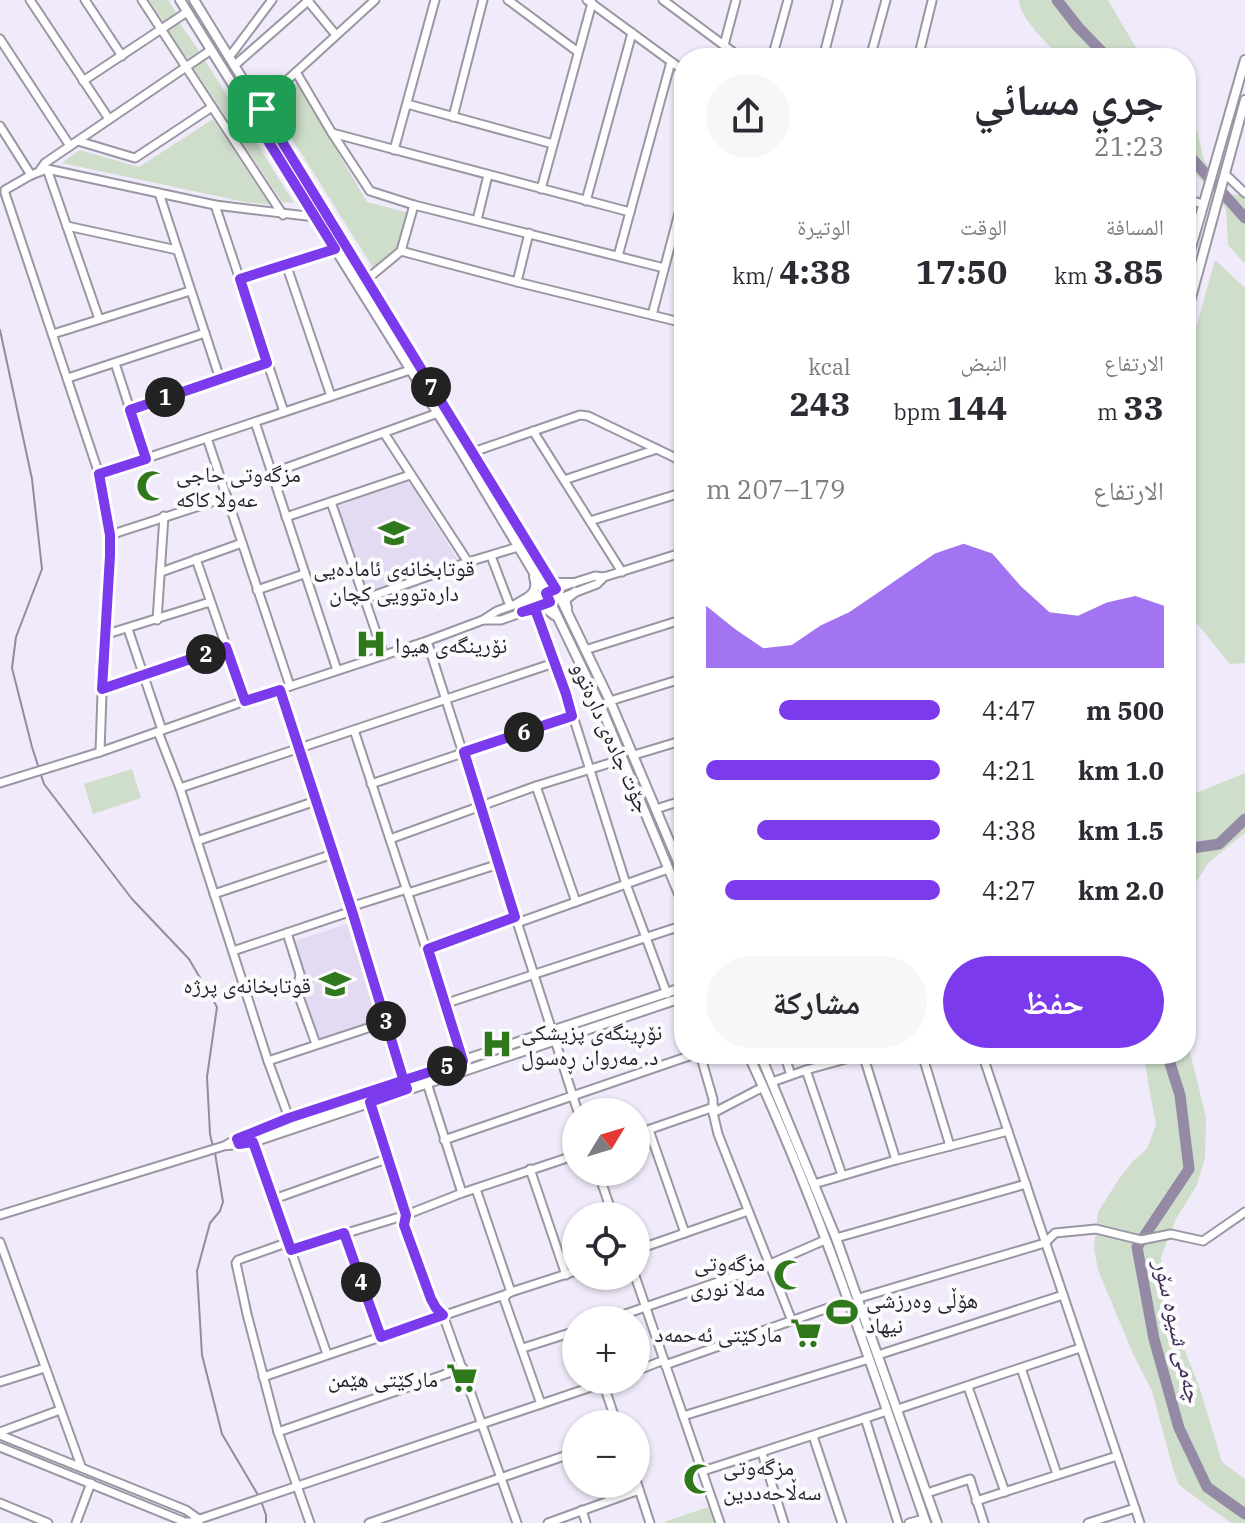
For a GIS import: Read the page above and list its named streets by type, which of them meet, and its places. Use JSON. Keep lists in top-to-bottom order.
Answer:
{
  "streets": {
    "main road": ["جۆت جادەی دارەتوو"]
  },
  "water": ["چەمی شیوە سۆر"],
  "places": {
    "mosque": ["مزگەوتی حاجی عەولا کاکە", "مزگەوتی مەلا نوری", "مزگەوتی سەڵاحەددین"],
    "school or university": ["قوتابخانەی ئامادەیی دارەتوویی کچان", "قوتابخانەی پرژە"],
    "hospital": ["نۆرینگەی هیوا", "نۆڕینگەی پزیشکی د. مەروان ڕەسول"],
    "sports": ["هۆڵی وەرزشی نیهاد"],
    "supermarket": ["مارکێتی ئەحمەد", "مارکێتی هێمن"]
  },
  "north": "top right",
  "page": {
    "heading": ["جري مسائي", "21:23"],
    "stats": [
      ["المسافة", "3.85 km"],
      ["الوقت", "17:50"],
      ["الوتيرة", "4:38 /km"],
      ["الارتفاع", "33 m"],
      ["النبض", "144 bpm"],
      ["kcal", "243"]
    ],
    "pins": [
      "7",
      "1",
      "2",
      "6",
      "3",
      "5",
      "4"
    ],
    "chart": ["الارتفاع", "179–207 m"],
    "list": [
      {
        "name": "500 m",
        "note": "4:47"
      },
      {
        "name": "1.0 km",
        "note": "4:21"
      },
      {
        "name": "1.5 km",
        "note": "4:38"
      },
      {
        "name": "2.0 km",
        "note": "4:27"
      }
    ],
    "buttons": ["حفظ", "مشاركة"],
    "map_buttons": ["+", "−"]
  }
}
